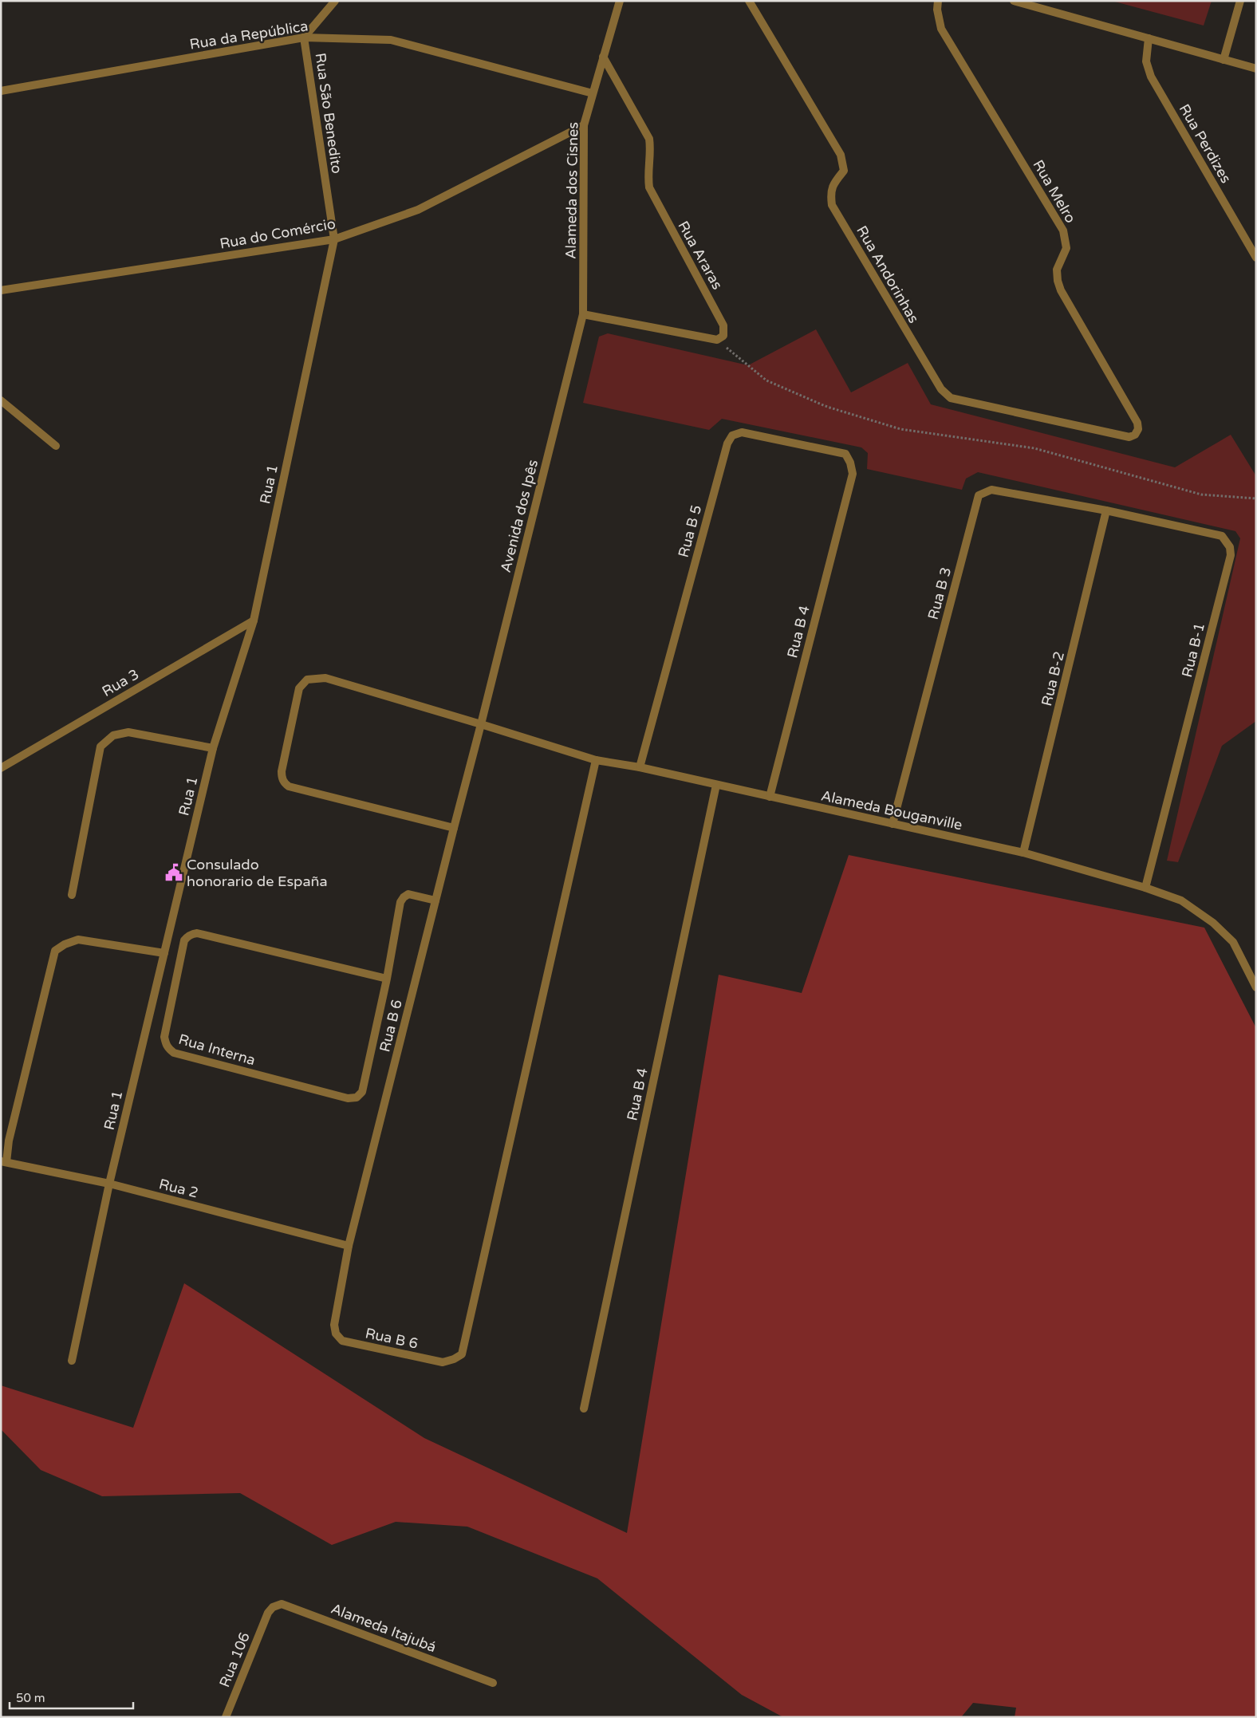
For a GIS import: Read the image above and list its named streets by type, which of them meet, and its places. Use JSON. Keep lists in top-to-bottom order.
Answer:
{
  "streets": {
    "street": [
      "Rua da República",
      "Rua São Benedito",
      "Rua Perdizes",
      "Alameda dos Cisnes",
      "Rua Melro",
      "Rua do Comércio",
      "Rua Araras",
      "Rua Andorinhas",
      "Rua 1",
      "Avenida dos Ipês",
      "Rua B 5",
      "Rua B 3",
      "Rua B 4",
      "Rua B-1",
      "Rua B-2",
      "Rua 3",
      "Alameda Bouganville",
      "Rua B 6",
      "Rua Interna",
      "Rua 2",
      "Alameda Itajubá",
      "Rua 106"
    ]
  },
  "crossings": [
    ["Rua da República", "Rua São Benedito"],
    ["Rua da República", "Alameda dos Cisnes"],
    ["Rua São Benedito", "Rua do Comércio"],
    ["Rua São Benedito", "Rua 1"],
    ["Alameda dos Cisnes", "Rua do Comércio"],
    ["Alameda dos Cisnes", "Rua Araras"],
    ["Alameda dos Cisnes", "Avenida dos Ipês"],
    ["Rua Melro", "Rua Andorinhas"],
    ["Rua do Comércio", "Rua 1"],
    ["Rua 1", "Rua 3"],
    ["Rua 1", "Rua 2"],
    ["Avenida dos Ipês", "Alameda Bouganville"],
    ["Avenida dos Ipês", "Rua B 6"],
    ["Rua B 5", "Rua B 4"],
    ["Rua B 5", "Alameda Bouganville"],
    ["Rua B 3", "Rua B-1"],
    ["Rua B 3", "Rua B-2"],
    ["Rua B 3", "Alameda Bouganville"],
    ["Rua B 4", "Alameda Bouganville"],
    ["Rua B-1", "Rua B-2"],
    ["Rua B-1", "Alameda Bouganville"],
    ["Rua B-2", "Alameda Bouganville"],
    ["Alameda Bouganville", "Rua B 6"],
    ["Rua B 6", "Rua Interna"],
    ["Rua B 6", "Rua 2"],
    ["Alameda Itajubá", "Rua 106"]
  ],
  "places": {
    "public building": ["Consulado honorario de España"]
  },
  "scale_bar": "50 m"
}
